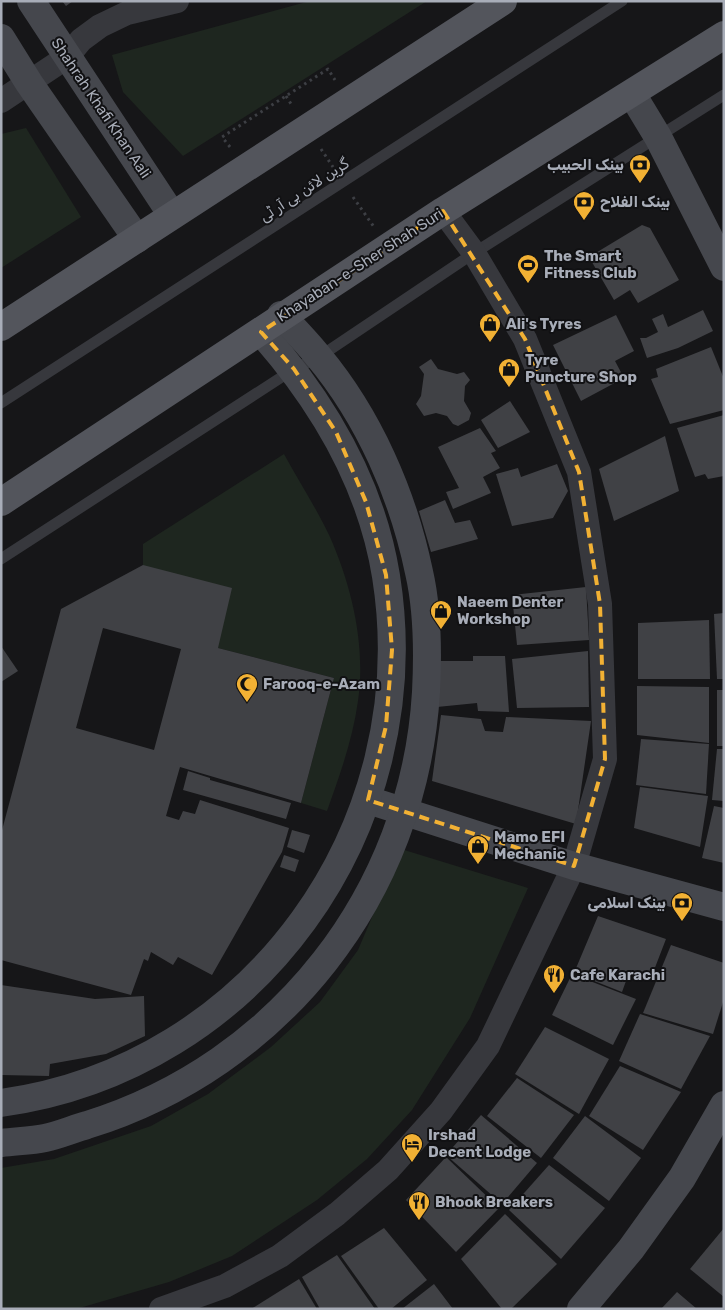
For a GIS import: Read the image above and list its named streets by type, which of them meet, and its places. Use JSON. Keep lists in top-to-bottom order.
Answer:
{
  "streets": {
    "main road": ["Khayaban-e-Sher Shah Suri"],
    "street": ["Shahrah Khafi Khan Aali"],
    "lane": ["گرین لائن بی آر ٹی"]
  },
  "places": {
    "bank": ["بينک الحبيب", "بینک الفلاح", "بینک اسلامی"],
    "sports": ["The Smart Fitness Club"],
    "shop": [
      "Ali's Tyres",
      "Tyre Puncture Shop",
      "Naeem Denter Workshop",
      "Mamo EFI Mechanic"
    ],
    "mosque": ["Farooq-e-Azam"],
    "restaurant": ["Cafe Karachi", "Bhook Breakers"],
    "hotel": ["Irshad Decent Lodge"]
  }
}
